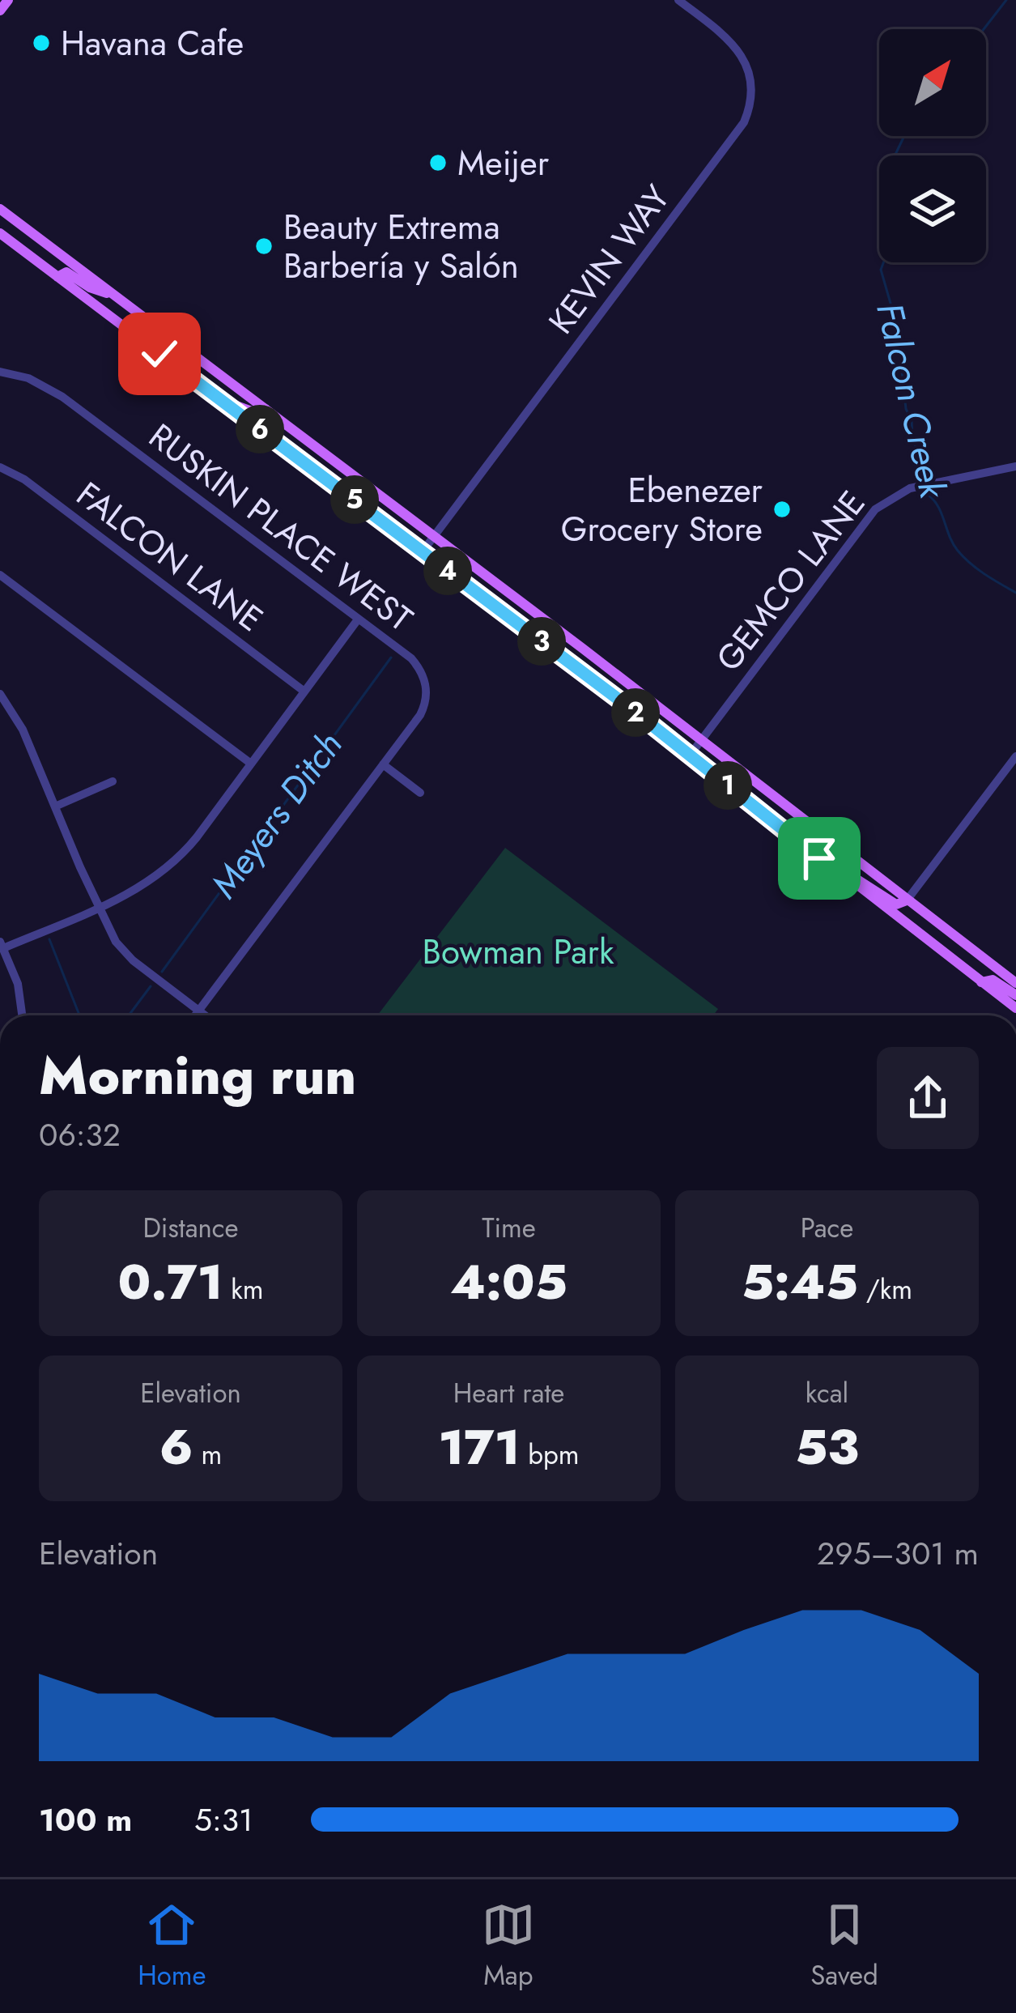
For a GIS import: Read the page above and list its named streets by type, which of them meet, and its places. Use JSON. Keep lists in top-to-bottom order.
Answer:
{
  "streets": {
    "street": [
      "KEVIN WAY",
      "RUSKIN PLACE WEST",
      "FALCON LANE",
      "GEMCO LANE"
    ]
  },
  "water": ["Falcon Creek", "Meyers Ditch"],
  "parks": ["Bowman Park"],
  "places": [
    "Havana Cafe",
    "Meijer",
    "Beauty Extrema Barbería y Salón",
    "Ebenezer Grocery Store"
  ],
  "north": "top right",
  "page": {
    "pins": [
      "6",
      "5",
      "4",
      "3",
      "2",
      "1"
    ],
    "heading": ["Morning run", "06:32"],
    "stats": [
      ["Distance", "0.71 km"],
      ["Time", "4:05"],
      ["Pace", "5:45 /km"],
      ["Elevation", "6 m"],
      ["Heart rate", "171 bpm"],
      ["kcal", "53"]
    ],
    "chart": ["Elevation", "295–301 m"],
    "list": [
      {
        "name": "100 m",
        "note": "5:31"
      }
    ],
    "tabs": ["Home", "Map", "Saved"]
  }
}
